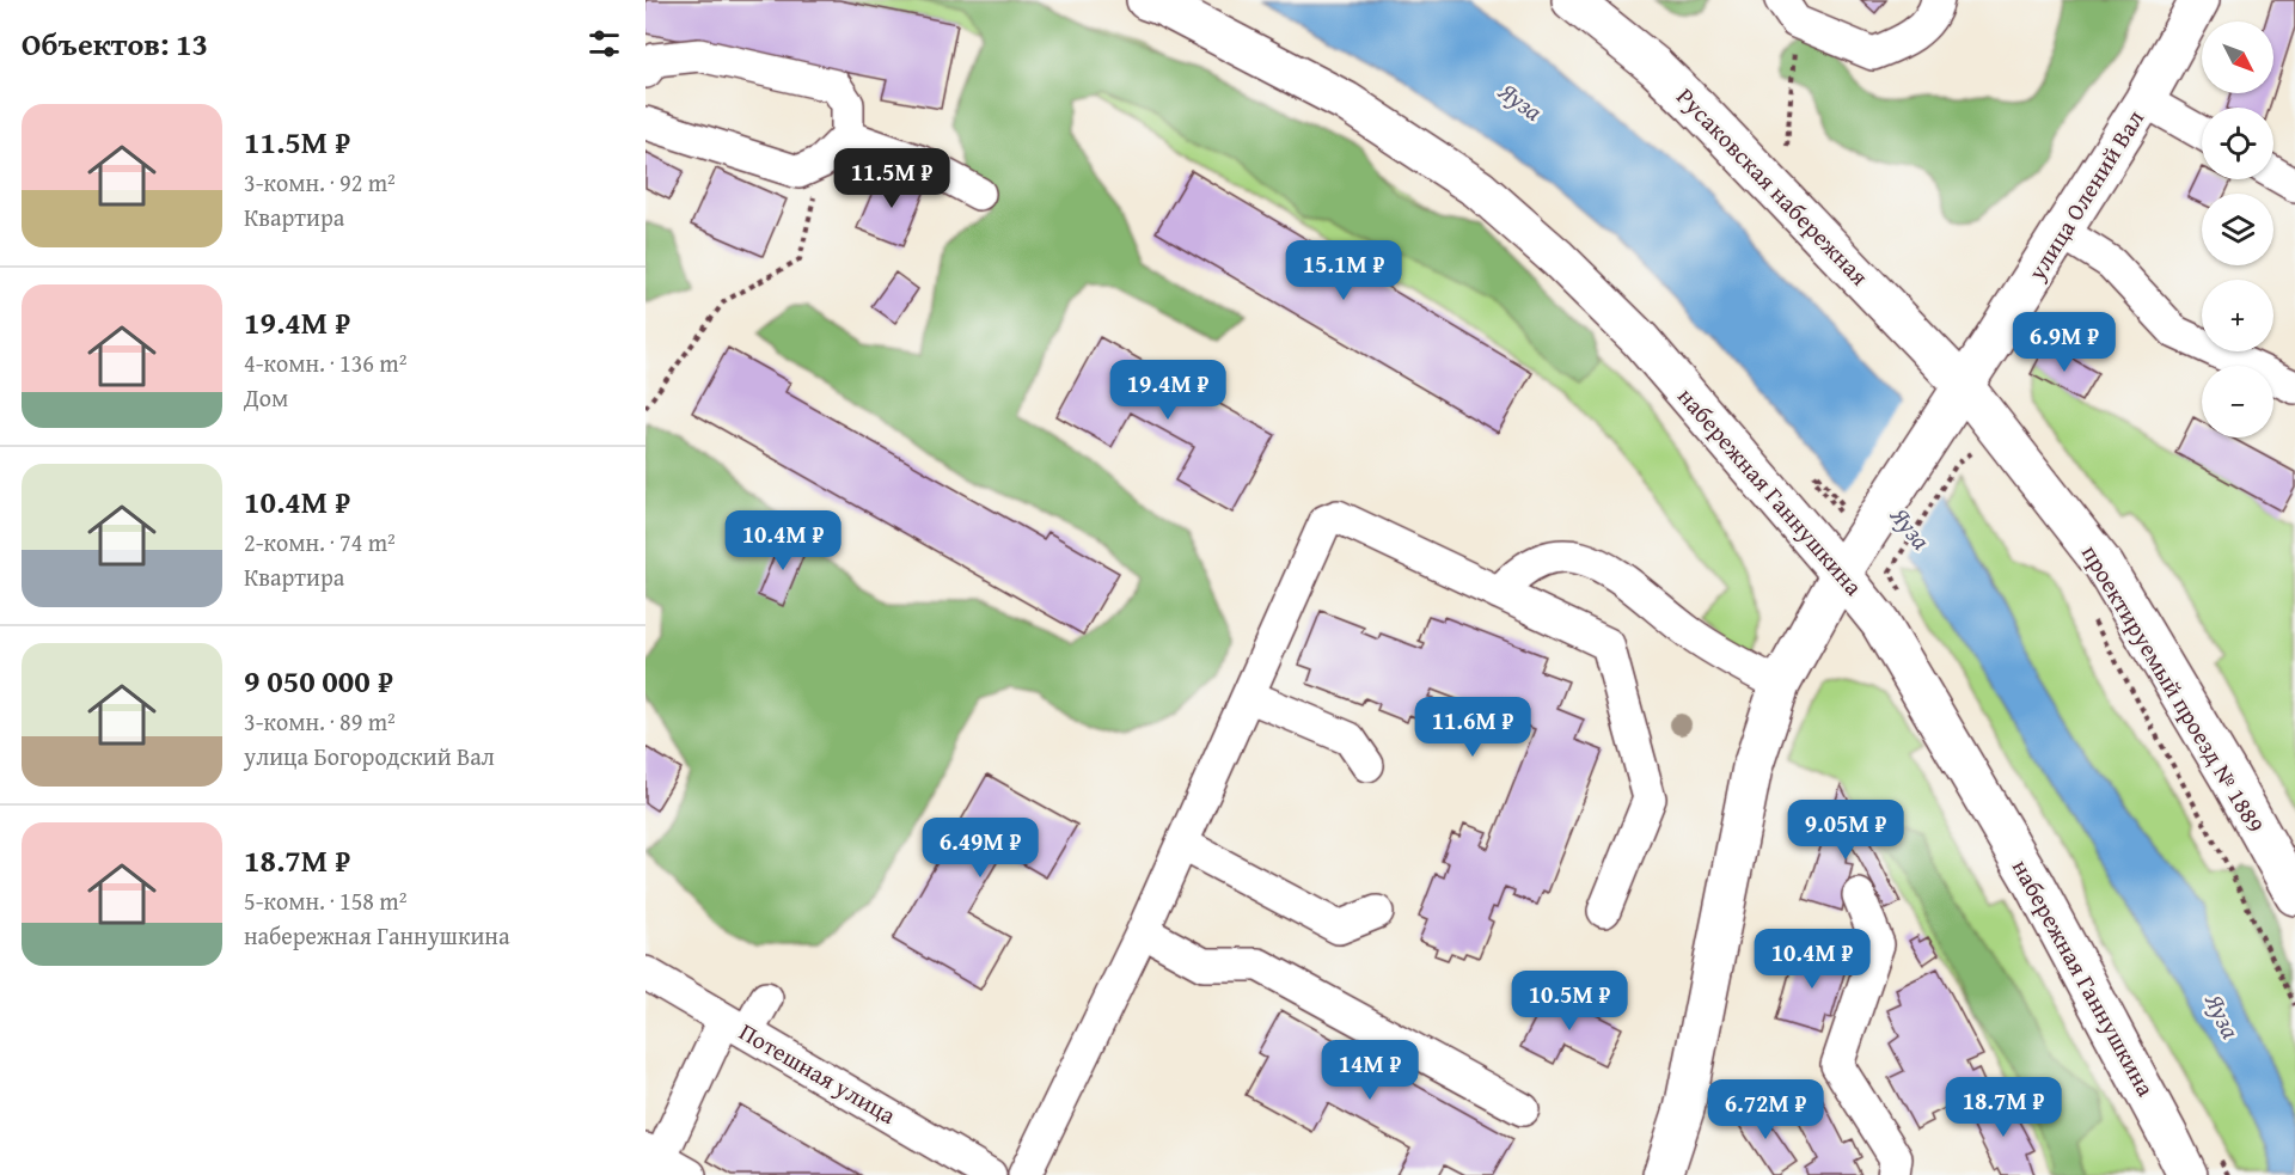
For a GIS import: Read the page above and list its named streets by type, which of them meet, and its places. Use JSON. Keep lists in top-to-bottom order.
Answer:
{
  "streets": {
    "main road": [
      "Русаковская набережная",
      "улица Олений Вал",
      "набережная Ганнушкина",
      "проектируемый проезд № 1889"
    ],
    "street": ["Потешная улица"]
  },
  "crossings": [
    ["Русаковская набережная", "улица Олений Вал"],
    ["Русаковская набережная", "проектируемый проезд № 1889"],
    ["улица Олений Вал", "набережная Ганнушкина"],
    ["улица Олений Вал", "проектируемый проезд № 1889"]
  ],
  "water": ["Яуза"],
  "north": "bottom right",
  "page": {
    "heading": "Объектов: 13",
    "map_buttons": ["+", "−"],
    "list": [
      {
        "name": "11.5M ₽",
        "note": "3-комн. · 92 m² · Квартира"
      },
      {
        "name": "19.4M ₽",
        "note": "4-комн. · 136 m² · Дом"
      },
      {
        "name": "10.4M ₽",
        "note": "2-комн. · 74 m² · Квартира"
      },
      {
        "name": "9 050 000 ₽",
        "note": "3-комн. · 89 m² · улица Богородский Вал"
      },
      {
        "name": "18.7M ₽",
        "note": "5-комн. · 158 m² · набережная Ганнушкина"
      }
    ],
    "price": [
      "11.5M ₽",
      "15.1M ₽",
      "6.9M ₽",
      "19.4M ₽",
      "10.4M ₽",
      "11.6M ₽",
      "9.05M ₽",
      "6.49M ₽",
      "10.4M ₽",
      "10.5M ₽",
      "14M ₽",
      "18.7M ₽",
      "6.72M ₽"
    ]
  }
}
